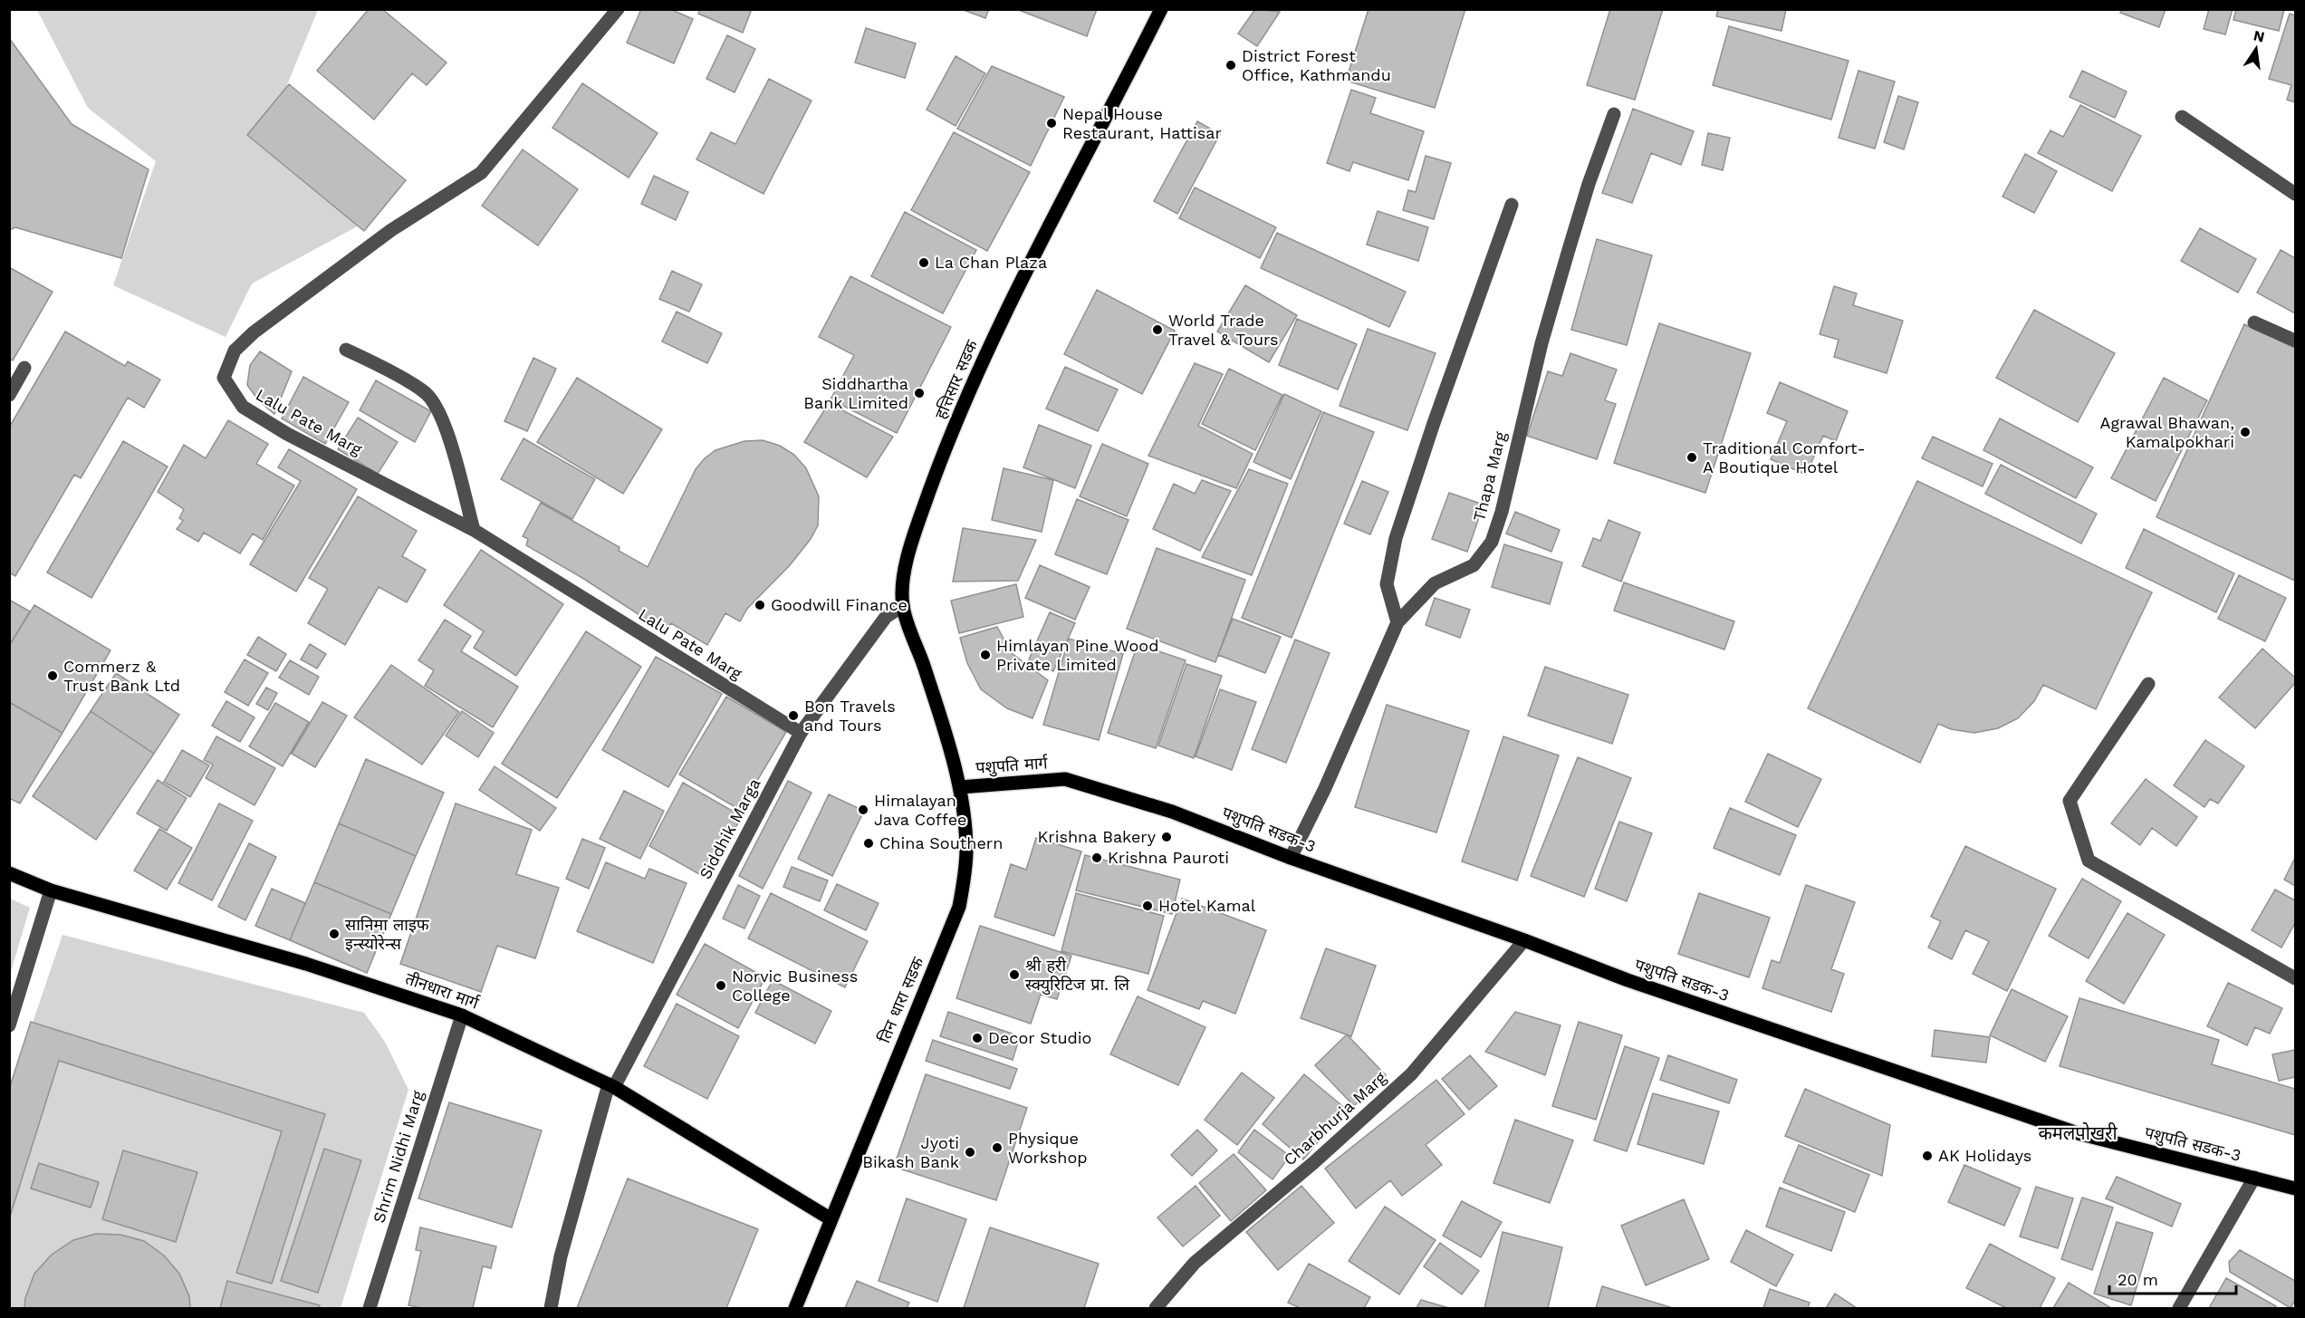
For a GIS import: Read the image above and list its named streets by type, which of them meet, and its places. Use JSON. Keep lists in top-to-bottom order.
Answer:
{
  "streets": {
    "main road": [
      "हत्तिसार सडक",
      "पशुपति मार्ग",
      "पशुपति सडक-3",
      "तीनधारा मार्ग",
      "तिन धारा सडक"
    ],
    "street": [
      "Lalu Pate Marg",
      "Thapa Marg",
      "Siddhik Marga",
      "Charbhurja Marg",
      "Shrim Nidhi Marg"
    ]
  },
  "crossings": [
    ["हत्तिसार सडक", "पशुपति मार्ग"],
    ["हत्तिसार सडक", "Siddhik Marga"],
    ["हत्तिसार सडक", "तिन धारा सडक"],
    ["Lalu Pate Marg", "Siddhik Marga"],
    ["Thapa Marg", "पशुपति सडक-3"],
    ["पशुपति मार्ग", "पशुपति सडक-3"],
    ["पशुपति मार्ग", "तिन धारा सडक"],
    ["Siddhik Marga", "तीनधारा मार्ग"],
    ["पशुपति सडक-3", "Charbhurja Marg"],
    ["तीनधारा मार्ग", "तिन धारा सडक"],
    ["तीनधारा मार्ग", "Shrim Nidhi Marg"]
  ],
  "districts": ["कमलपोखरी"],
  "places": [
    "District Forest Office, Kathmandu",
    "Nepal House Restaurant, Hattisar",
    "La Chan Plaza",
    "World Trade Travel & Tours",
    "Siddhartha Bank Limited",
    "Agrawal Bhawan, Kamalpokhari",
    "Traditional Comfort- A Boutique Hotel",
    "Goodwill Finance",
    "Himlayan Pine Wood Private Limited",
    "Commerz & Trust Bank Ltd",
    "Bon Travels and Tours",
    "Himalayan Java Coffee",
    "Krishna Bakery",
    "China Southern",
    "Krishna Pauroti",
    "Hotel Kamal",
    "सानिमा लाइफ इन्स्योरेन्स",
    "श्री हरी स्क्युरिटिज प्रा. लि",
    "Norvic Business College",
    "Decor Studio",
    "Physique Workshop",
    "Jyoti Bikash Bank",
    "AK Holidays"
  ],
  "scale_bar": "20 m",
  "north": "top"
}
